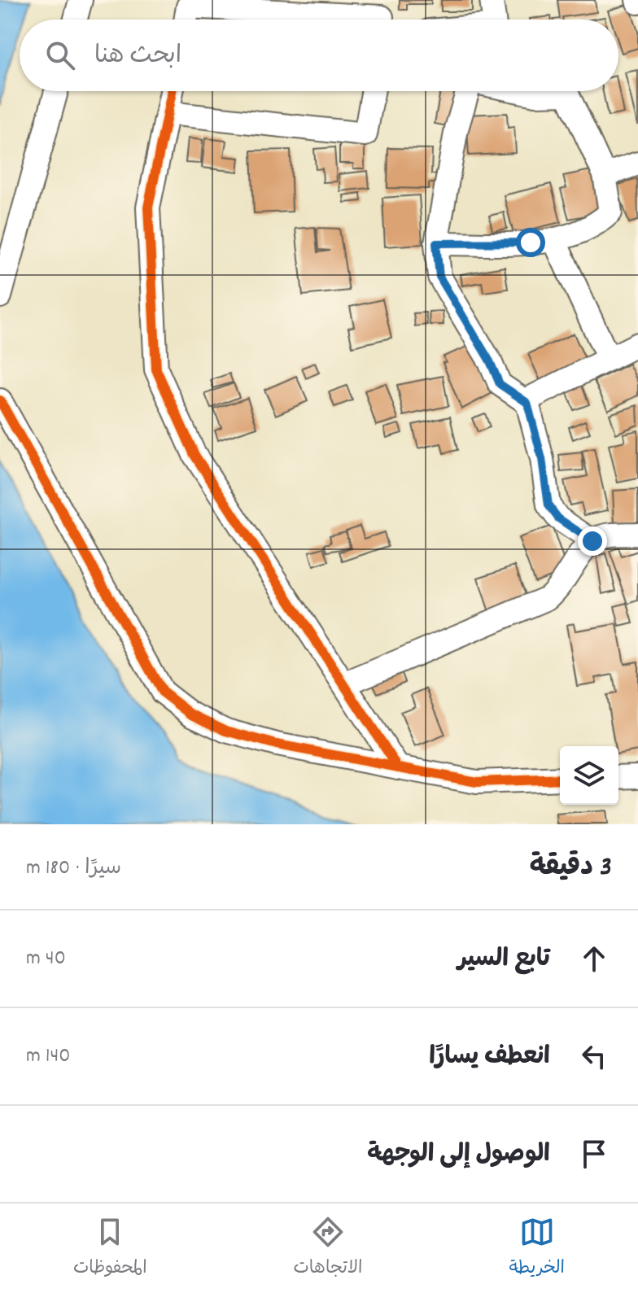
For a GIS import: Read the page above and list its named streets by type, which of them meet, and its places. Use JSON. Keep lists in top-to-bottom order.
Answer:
{
  "page": {
    "search": "ابحث هنا",
    "heading": ["3 دقيقة", "سيرًا · 180 m"],
    "list": [
      ["تابع السير", "40 m"],
      ["انعطف يسارًا", "140 m"],
      "الوصول إلى الوجهة"
    ],
    "nav": ["الخريطة", "الاتجاهات", "المحفوظات"]
  }
}
